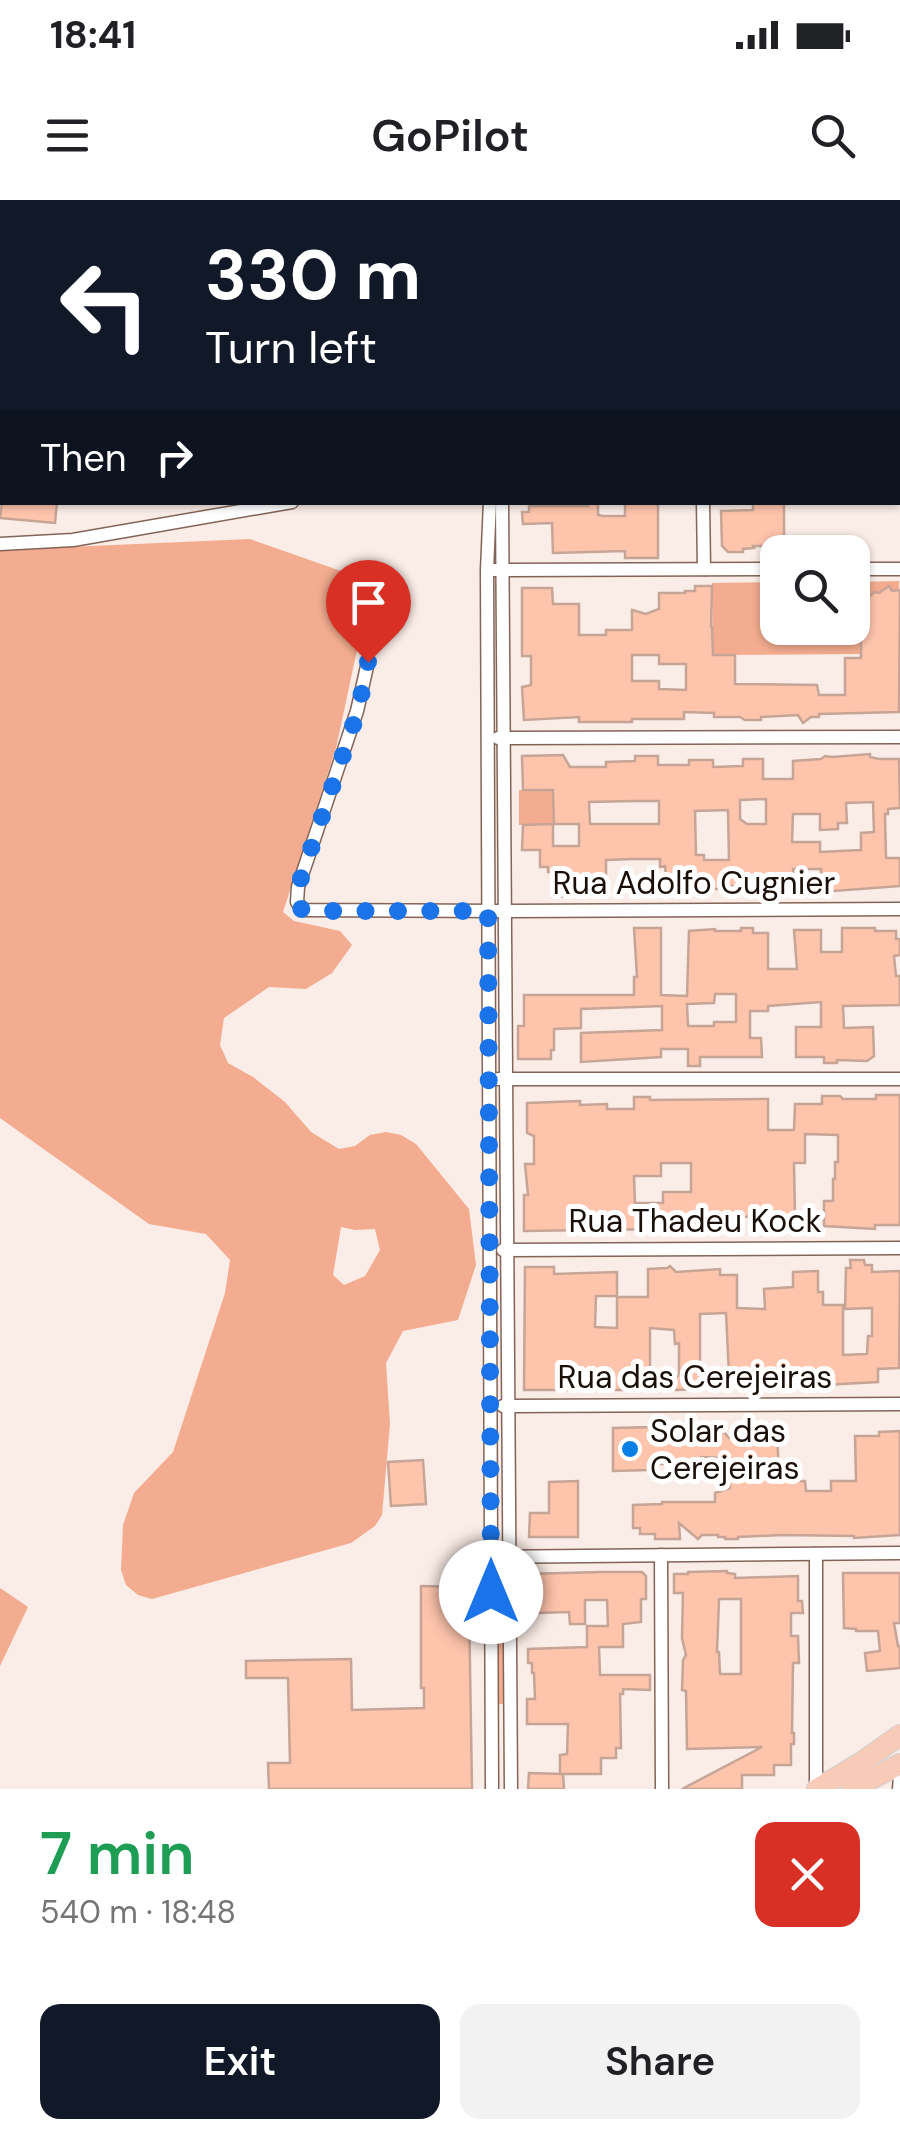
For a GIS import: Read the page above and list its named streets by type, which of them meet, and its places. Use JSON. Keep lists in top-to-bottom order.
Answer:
{
  "streets": {
    "street": ["Rua Adolfo Cugnier", "Rua Thadeu Kock", "Rua das Cerejeiras"]
  },
  "places": ["Solar das Cerejeiras"],
  "page": {
    "status": "18:41",
    "header": "GoPilot",
    "turn": ["330 m", "Turn left"],
    "then": "Then",
    "heading": ["7 min", "540 m · 18:48"],
    "buttons": ["Exit", "Share"]
  }
}
